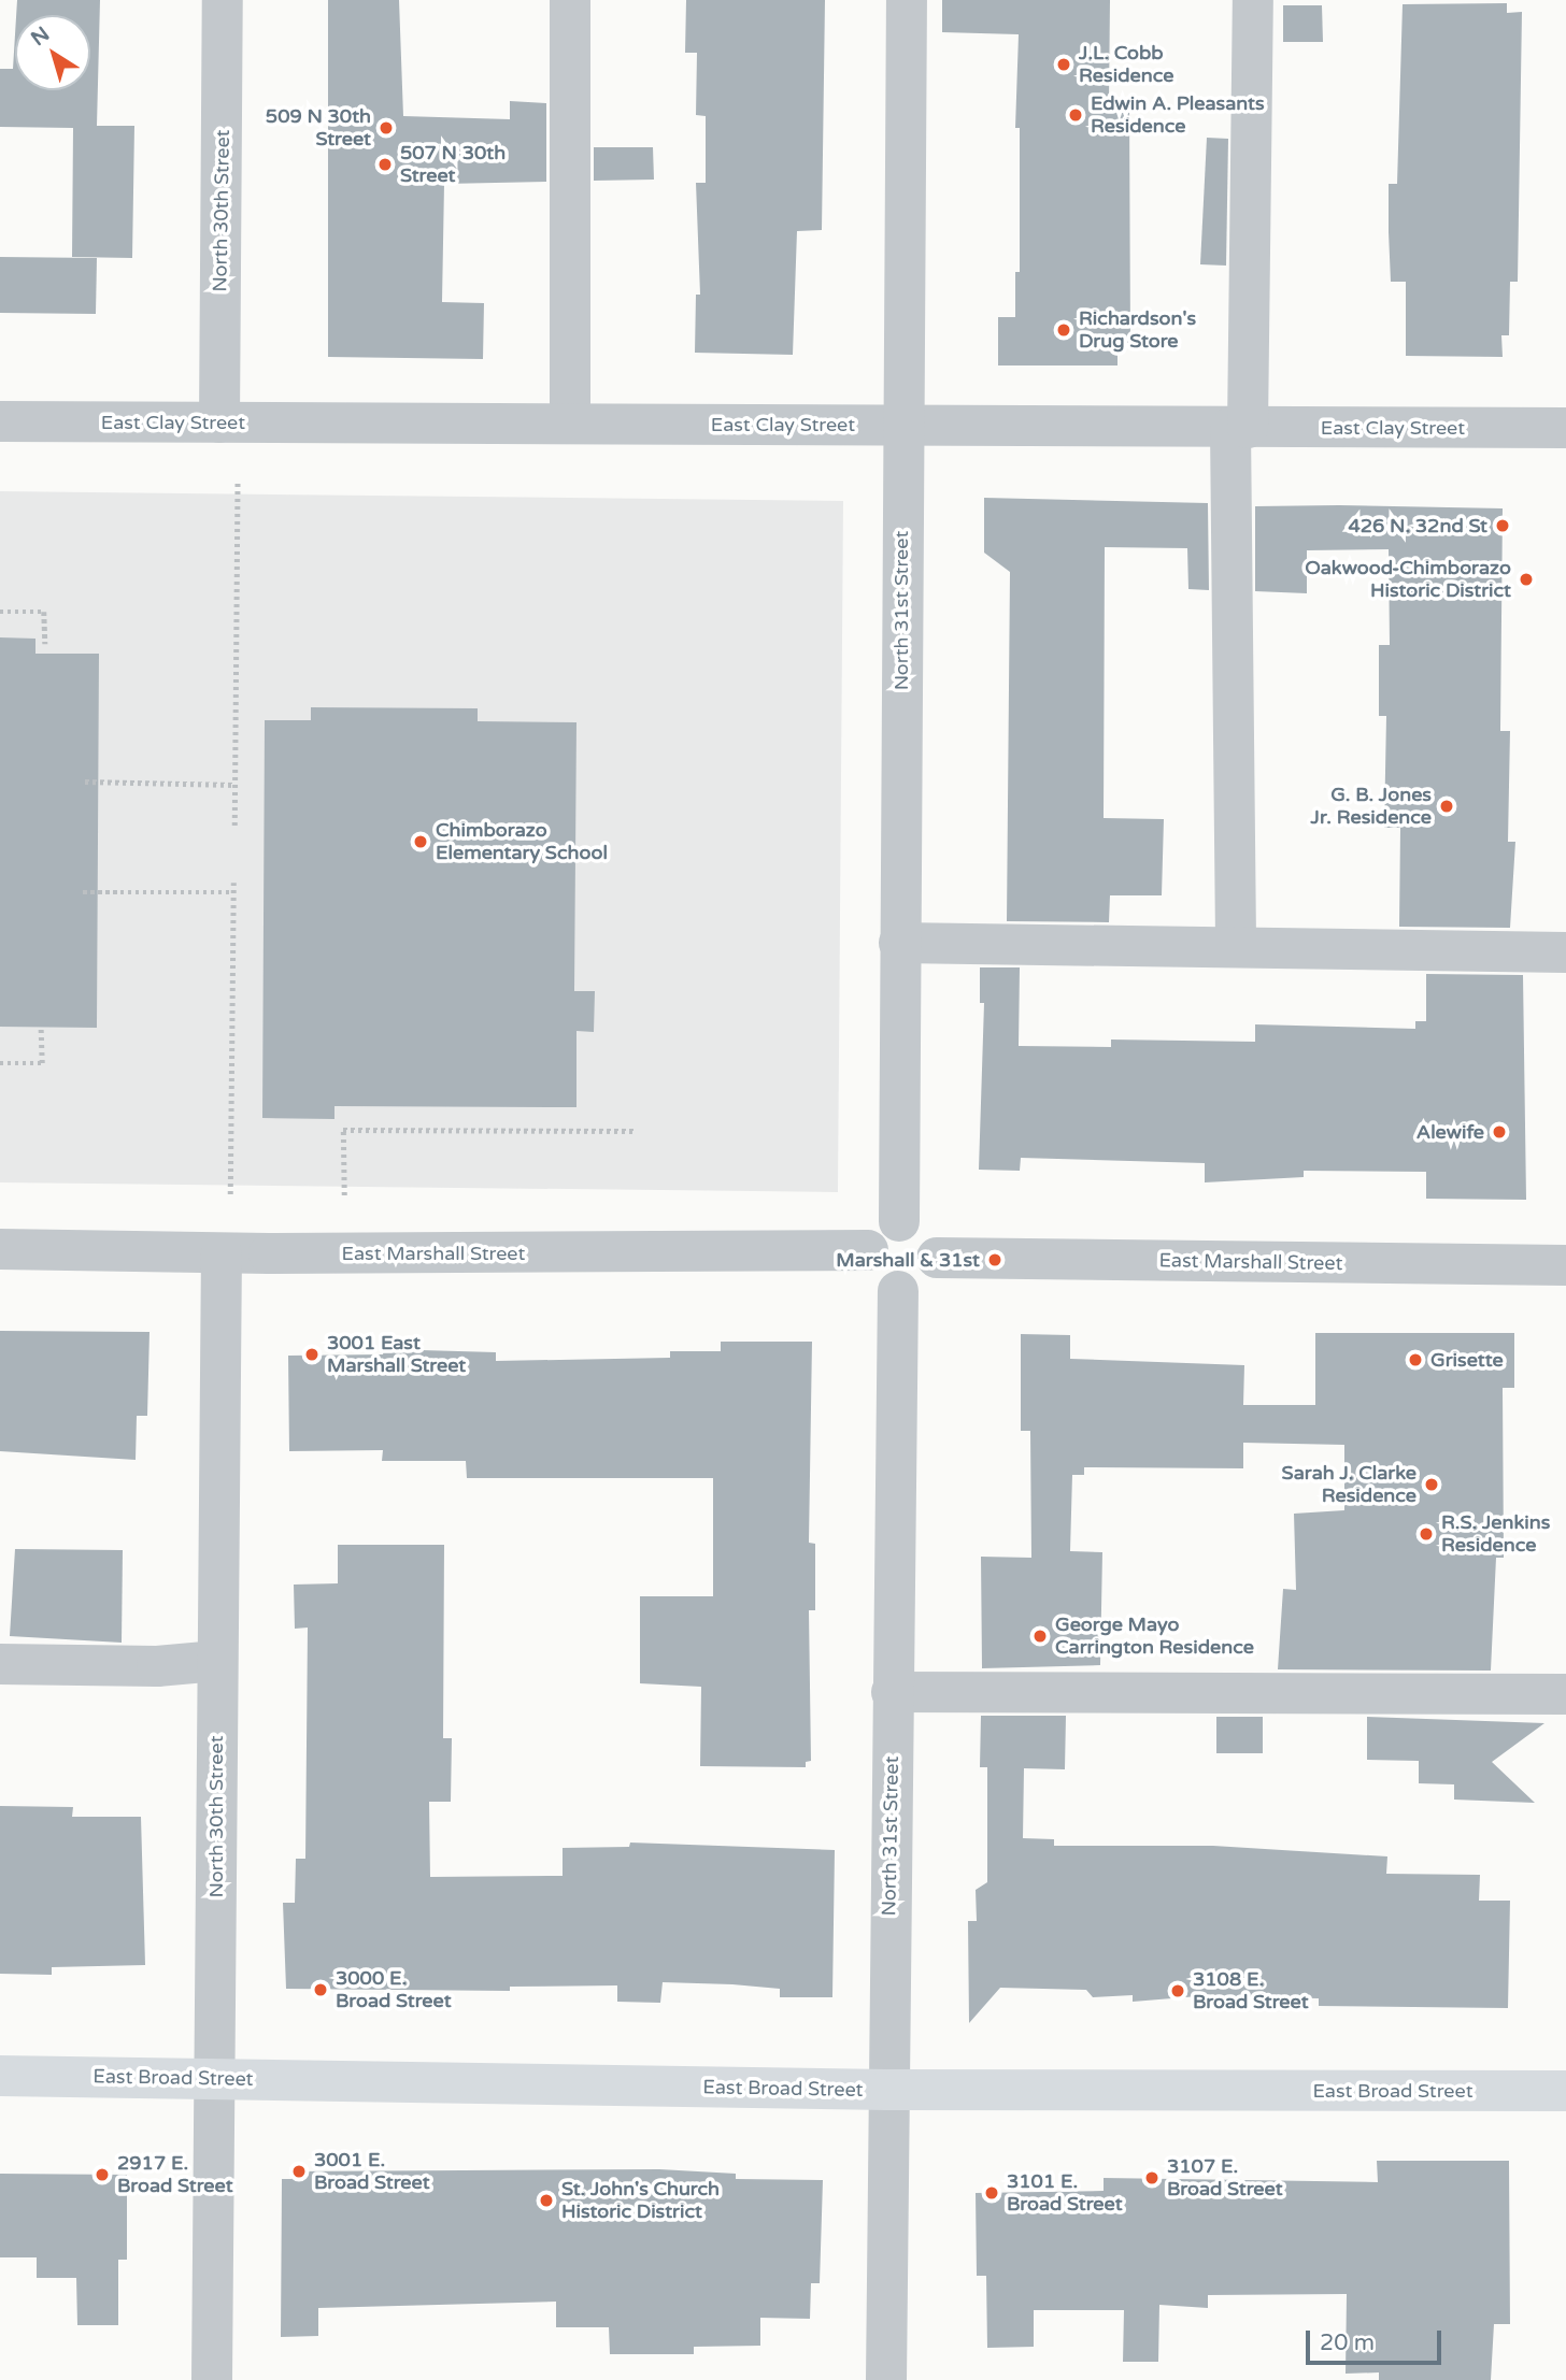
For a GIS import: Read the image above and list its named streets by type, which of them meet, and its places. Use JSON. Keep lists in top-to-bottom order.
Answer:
{
  "streets": {
    "main road": ["East Broad Street"],
    "street": [
      "North 30th Street",
      "East Clay Street",
      "North 31st Street",
      "East Marshall Street"
    ]
  },
  "crossings": [
    ["North 30th Street", "East Clay Street"],
    ["North 30th Street", "East Marshall Street"],
    ["North 30th Street", "East Broad Street"],
    ["East Clay Street", "North 31st Street"],
    ["North 31st Street", "East Marshall Street"],
    ["North 31st Street", "East Broad Street"]
  ],
  "places": [
    "J.L. Cobb Residence",
    "Edwin A. Pleasants Residence",
    "509 N 30th Street",
    "507 N 30th Street",
    "Richardson's Drug Store",
    "426 N. 32nd St",
    "Oakwood-Chimborazo Historic District",
    "G. B. Jones Jr. Residence",
    "Chimborazo Elementary School",
    "Alewife",
    "Marshall & 31st",
    "3001 East Marshall Street",
    "Grisette",
    "Sarah J. Clarke Residence",
    "R.S. Jenkins Residence",
    "George Mayo Carrington Residence",
    "3000 E. Broad Street",
    "3108 E. Broad Street",
    "3001 E. Broad Street",
    "2917 E. Broad Street",
    "3107 E. Broad Street",
    "3101 E. Broad Street",
    "St. John's Church Historic District"
  ],
  "scale_bar": "20 m",
  "north": "top left"
}
